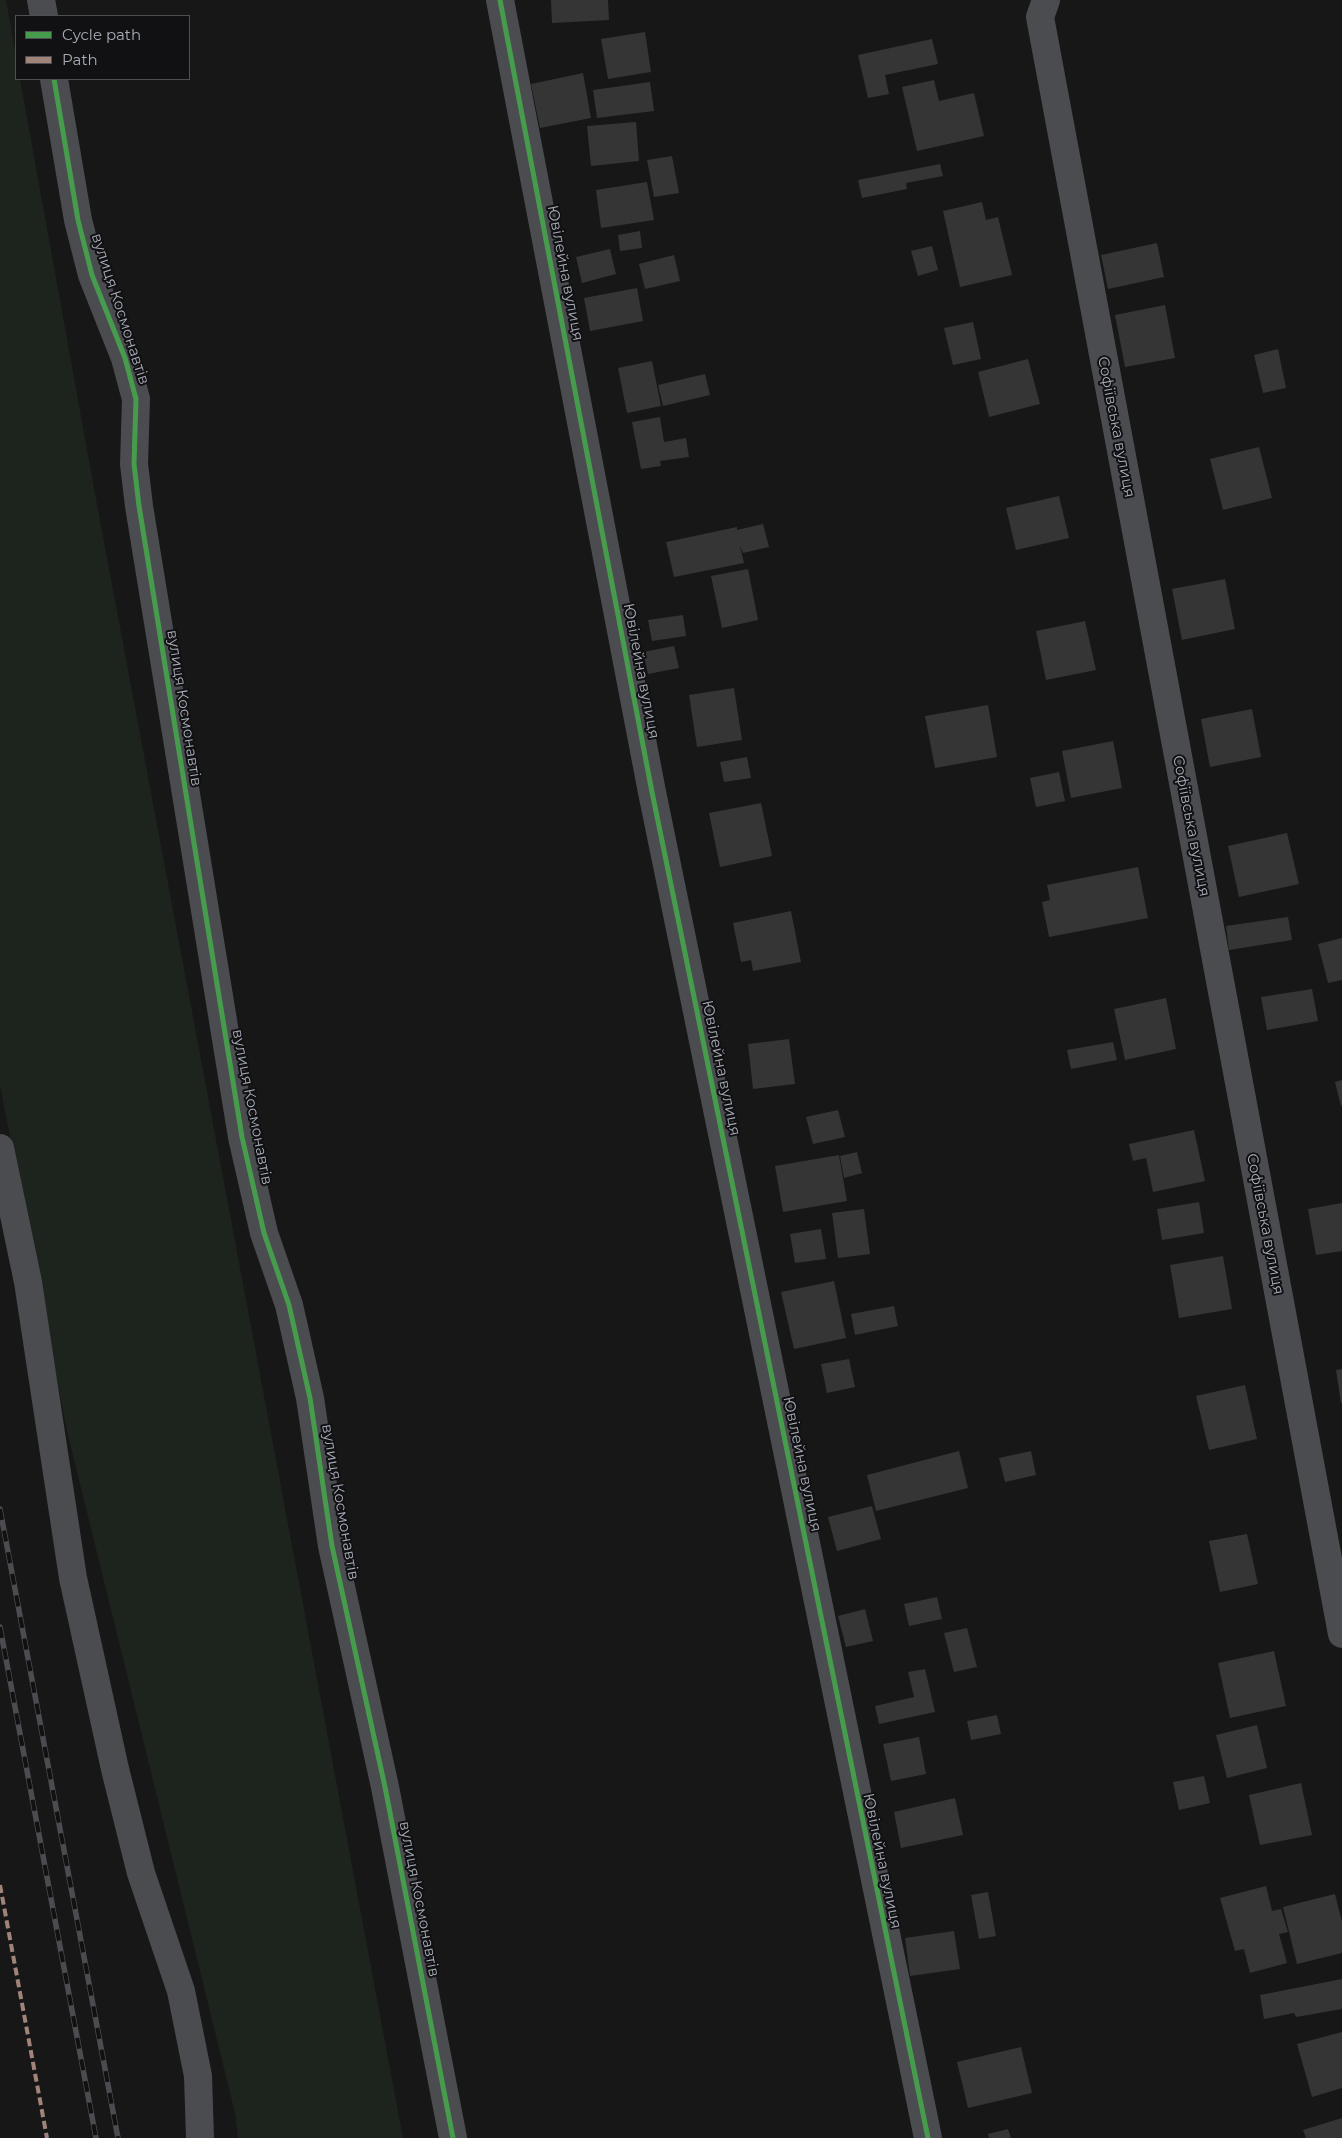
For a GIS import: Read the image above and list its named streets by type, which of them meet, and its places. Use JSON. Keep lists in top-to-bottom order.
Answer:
{
  "streets": {
    "street": ["Ювілейна вулиця", "вулиця Космонавтів", "Софіївська вулиця"]
  },
  "legend": ["Cycle path", "Path"]
}
